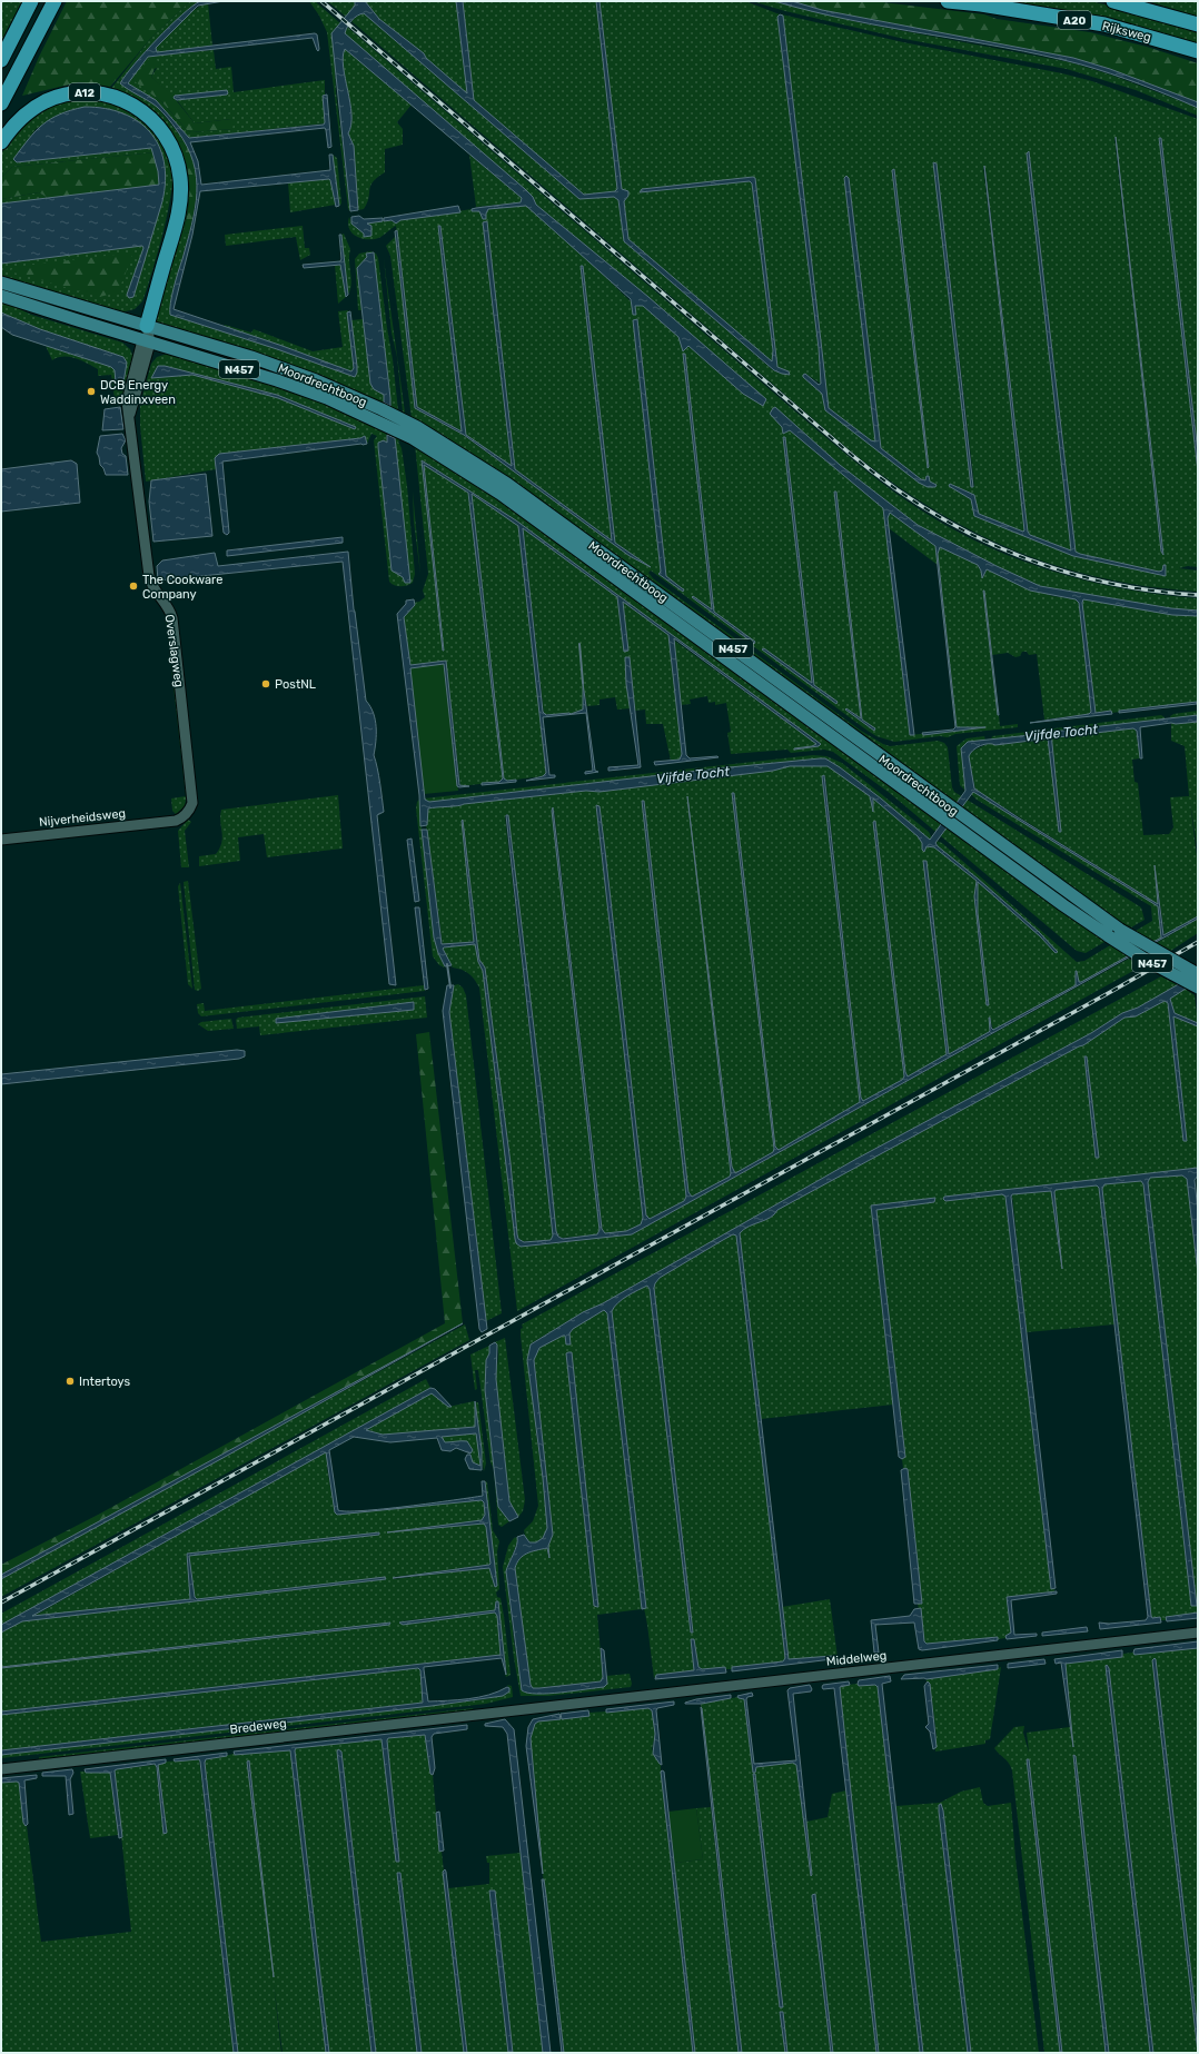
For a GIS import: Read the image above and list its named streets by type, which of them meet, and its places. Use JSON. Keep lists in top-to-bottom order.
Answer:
{
  "streets": {
    "highway": ["A20", "Rijksweg", "A12"],
    "main road": ["N457", "Moordrechtboog", "Overslagweg"],
    "street": ["Nijverheidsweg", "Middelweg", "Bredeweg"]
  },
  "crossings": [
    ["A12", "Moordrechtboog"],
    ["A12", "Overslagweg"],
    ["Moordrechtboog", "Overslagweg"],
    ["Overslagweg", "Nijverheidsweg"],
    ["Middelweg", "Bredeweg"]
  ],
  "water": ["Vijfde Tocht"],
  "places": [
    "DCB Energy Waddinxveen",
    "The Cookware Company",
    "PostNL",
    "Intertoys"
  ]
}
